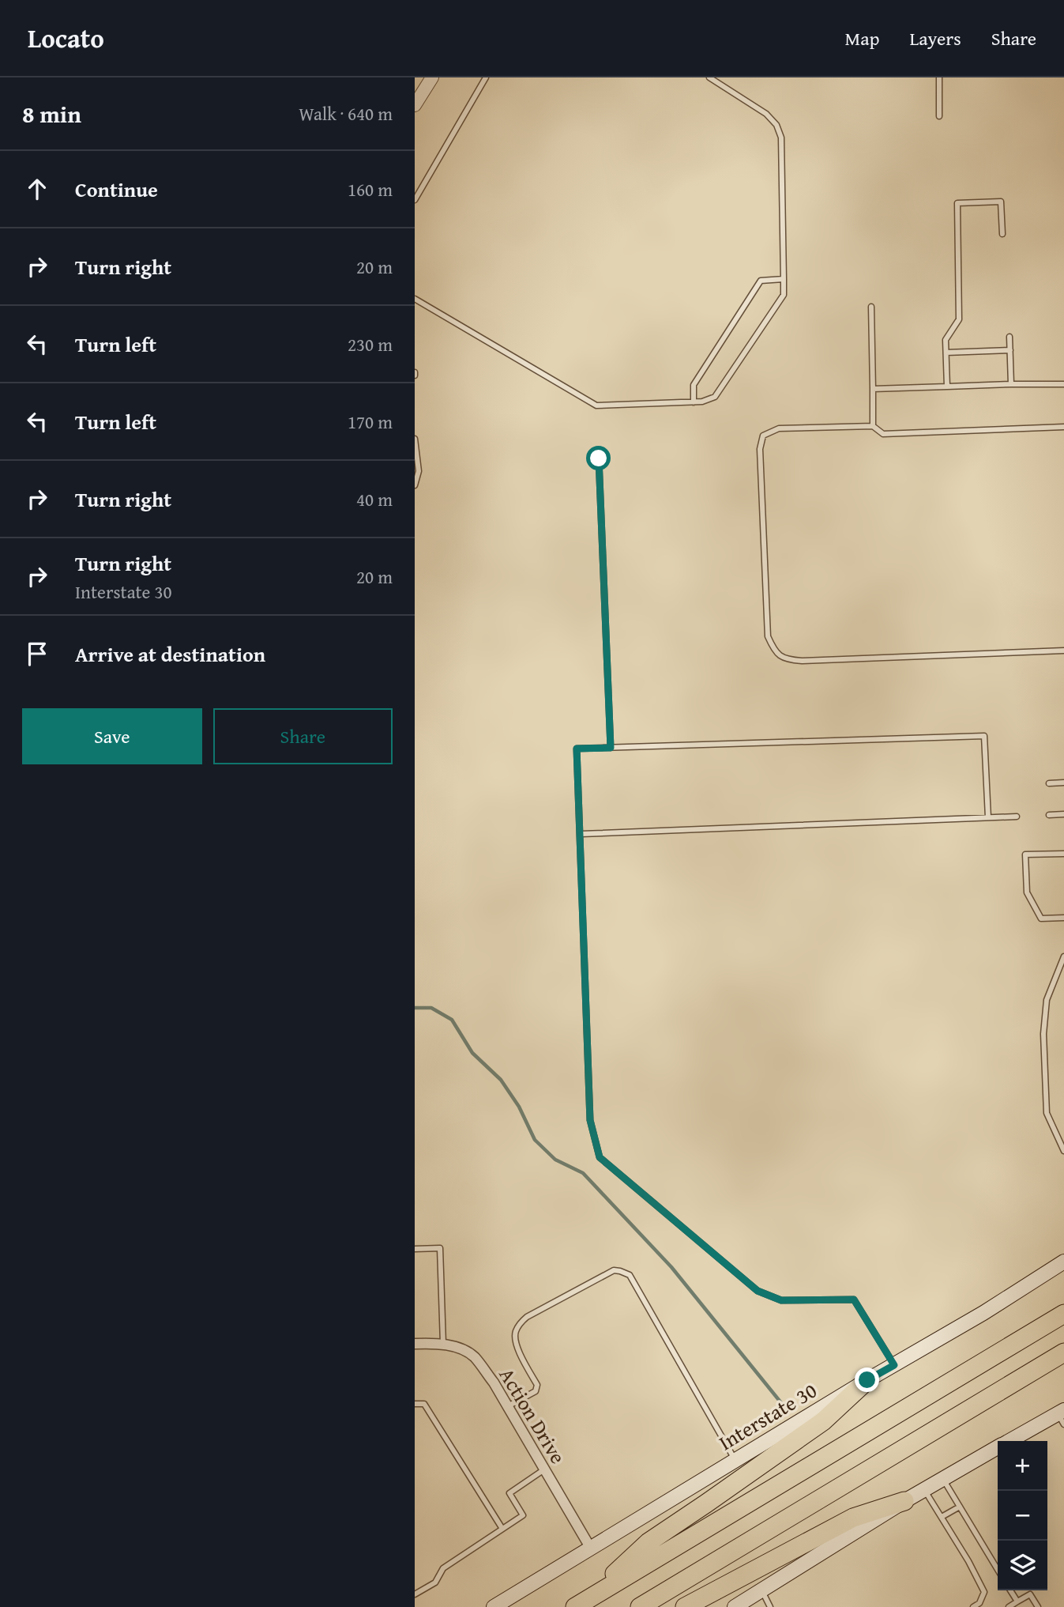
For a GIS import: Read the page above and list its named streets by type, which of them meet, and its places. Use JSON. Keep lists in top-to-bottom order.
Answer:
{
  "streets": {
    "main road": ["Interstate 30"],
    "street": ["Action Drive"]
  },
  "crossings": [
    ["Action Drive", "Interstate 30"]
  ],
  "page": {
    "header": "Locato",
    "nav": ["Map", "Layers", "Share"],
    "heading": ["8 min", "Walk · 640 m"],
    "list": [
      ["Continue", "160 m"],
      ["Turn right", "20 m"],
      ["Turn left", "230 m"],
      ["Turn left", "170 m"],
      ["Turn right", "40 m"],
      ["Turn right", "Interstate 30", "20 m"],
      "Arrive at destination"
    ],
    "buttons": ["Save", "Share"],
    "map_buttons": ["+", "−"]
  }
}
